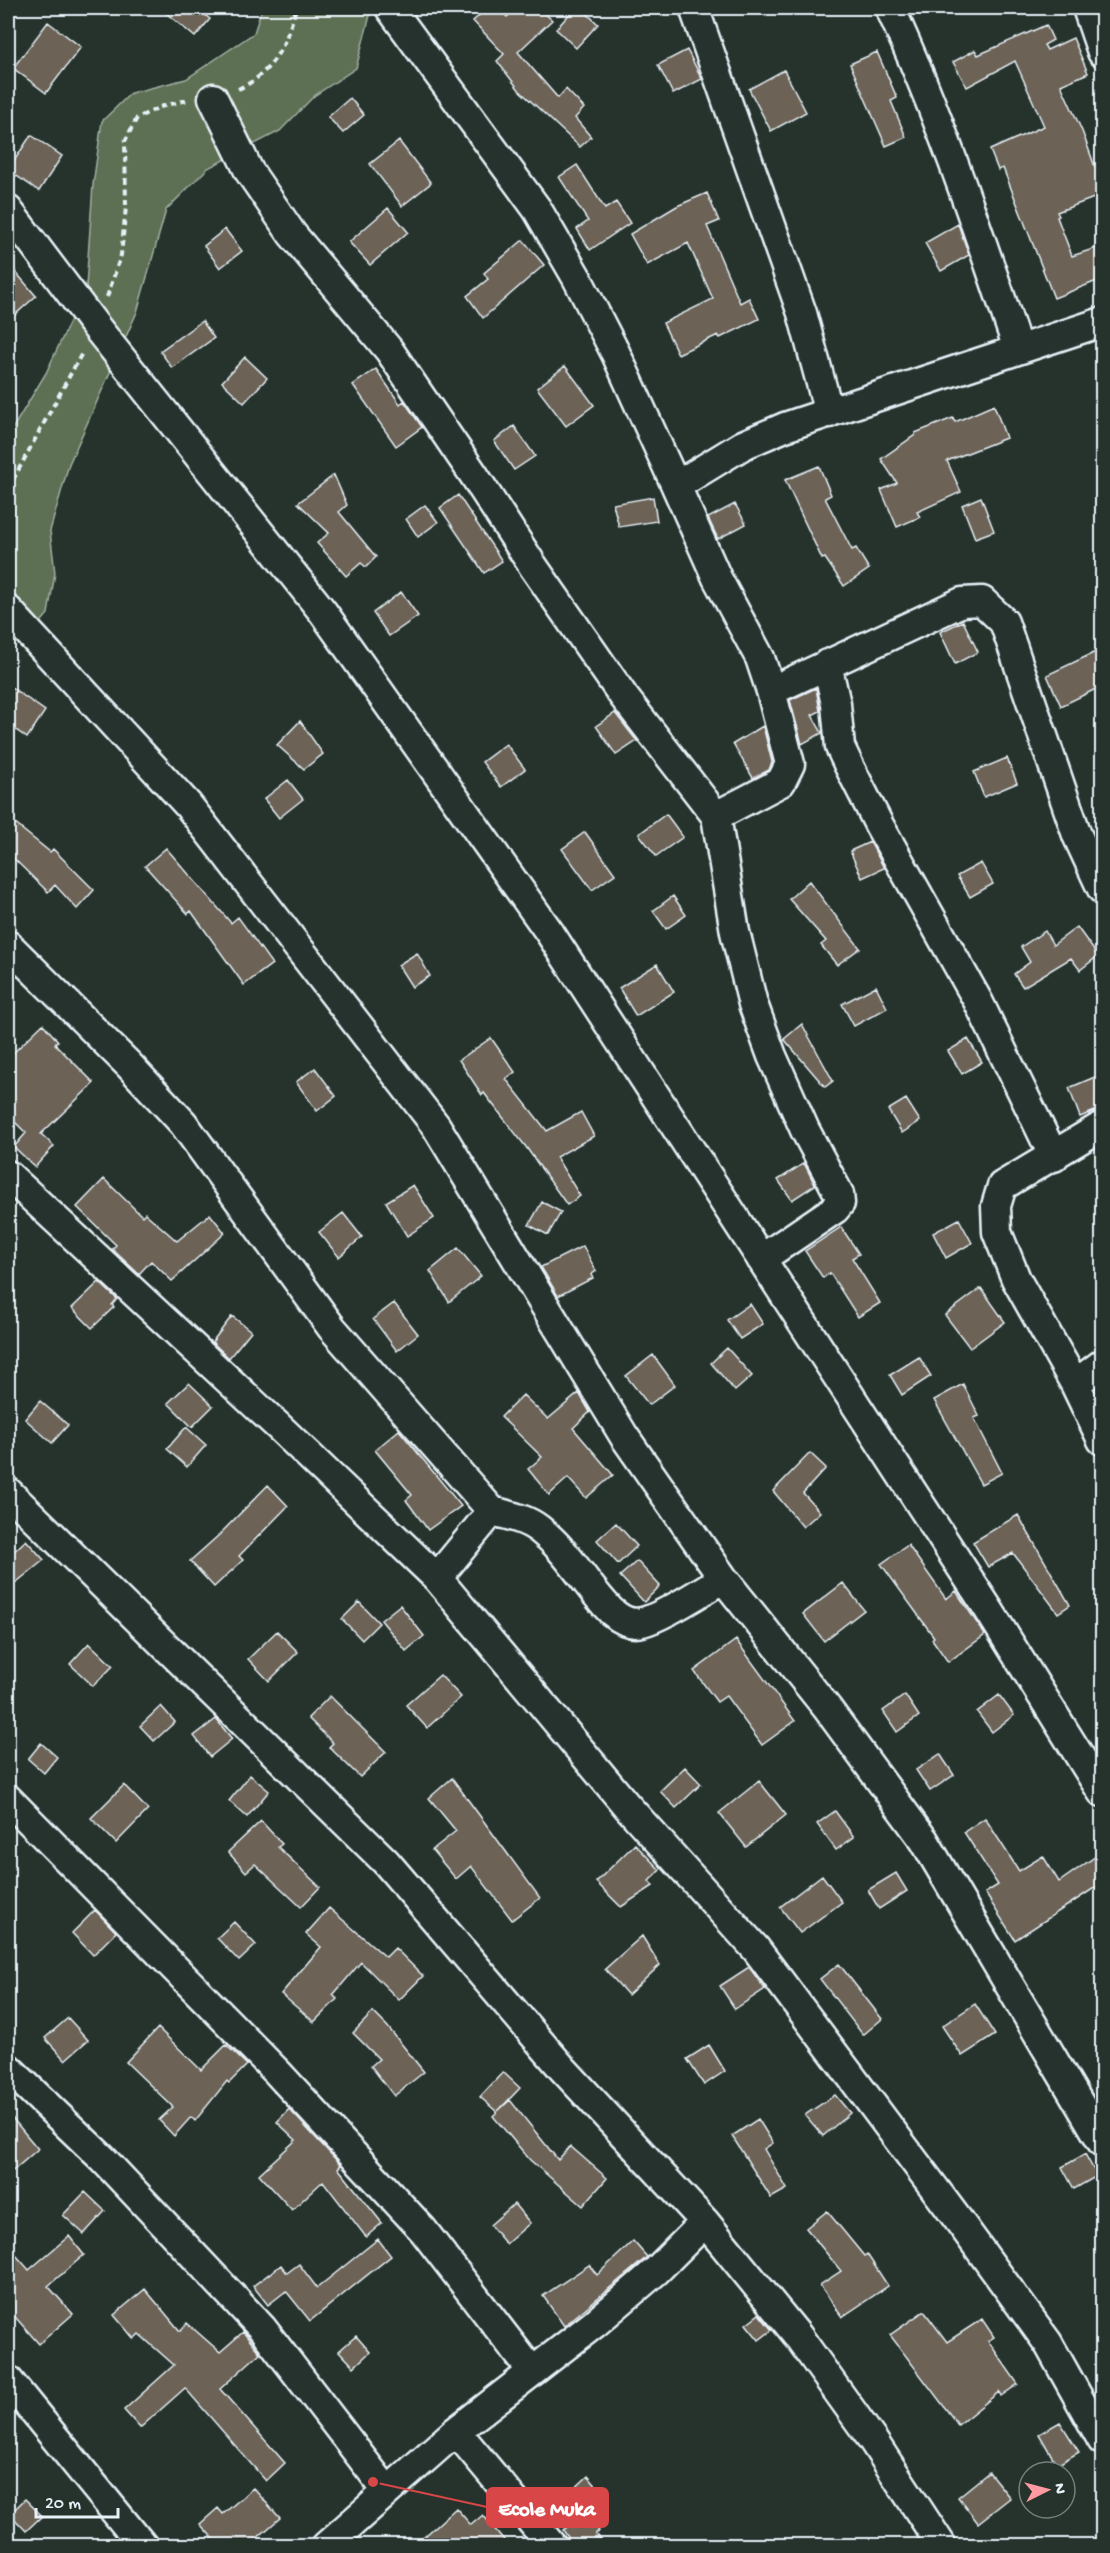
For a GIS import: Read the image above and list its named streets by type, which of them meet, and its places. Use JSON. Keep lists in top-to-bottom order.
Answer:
{
  "places": ["Ecole Muka"],
  "scale_bar": "20 m",
  "north": "right"
}
